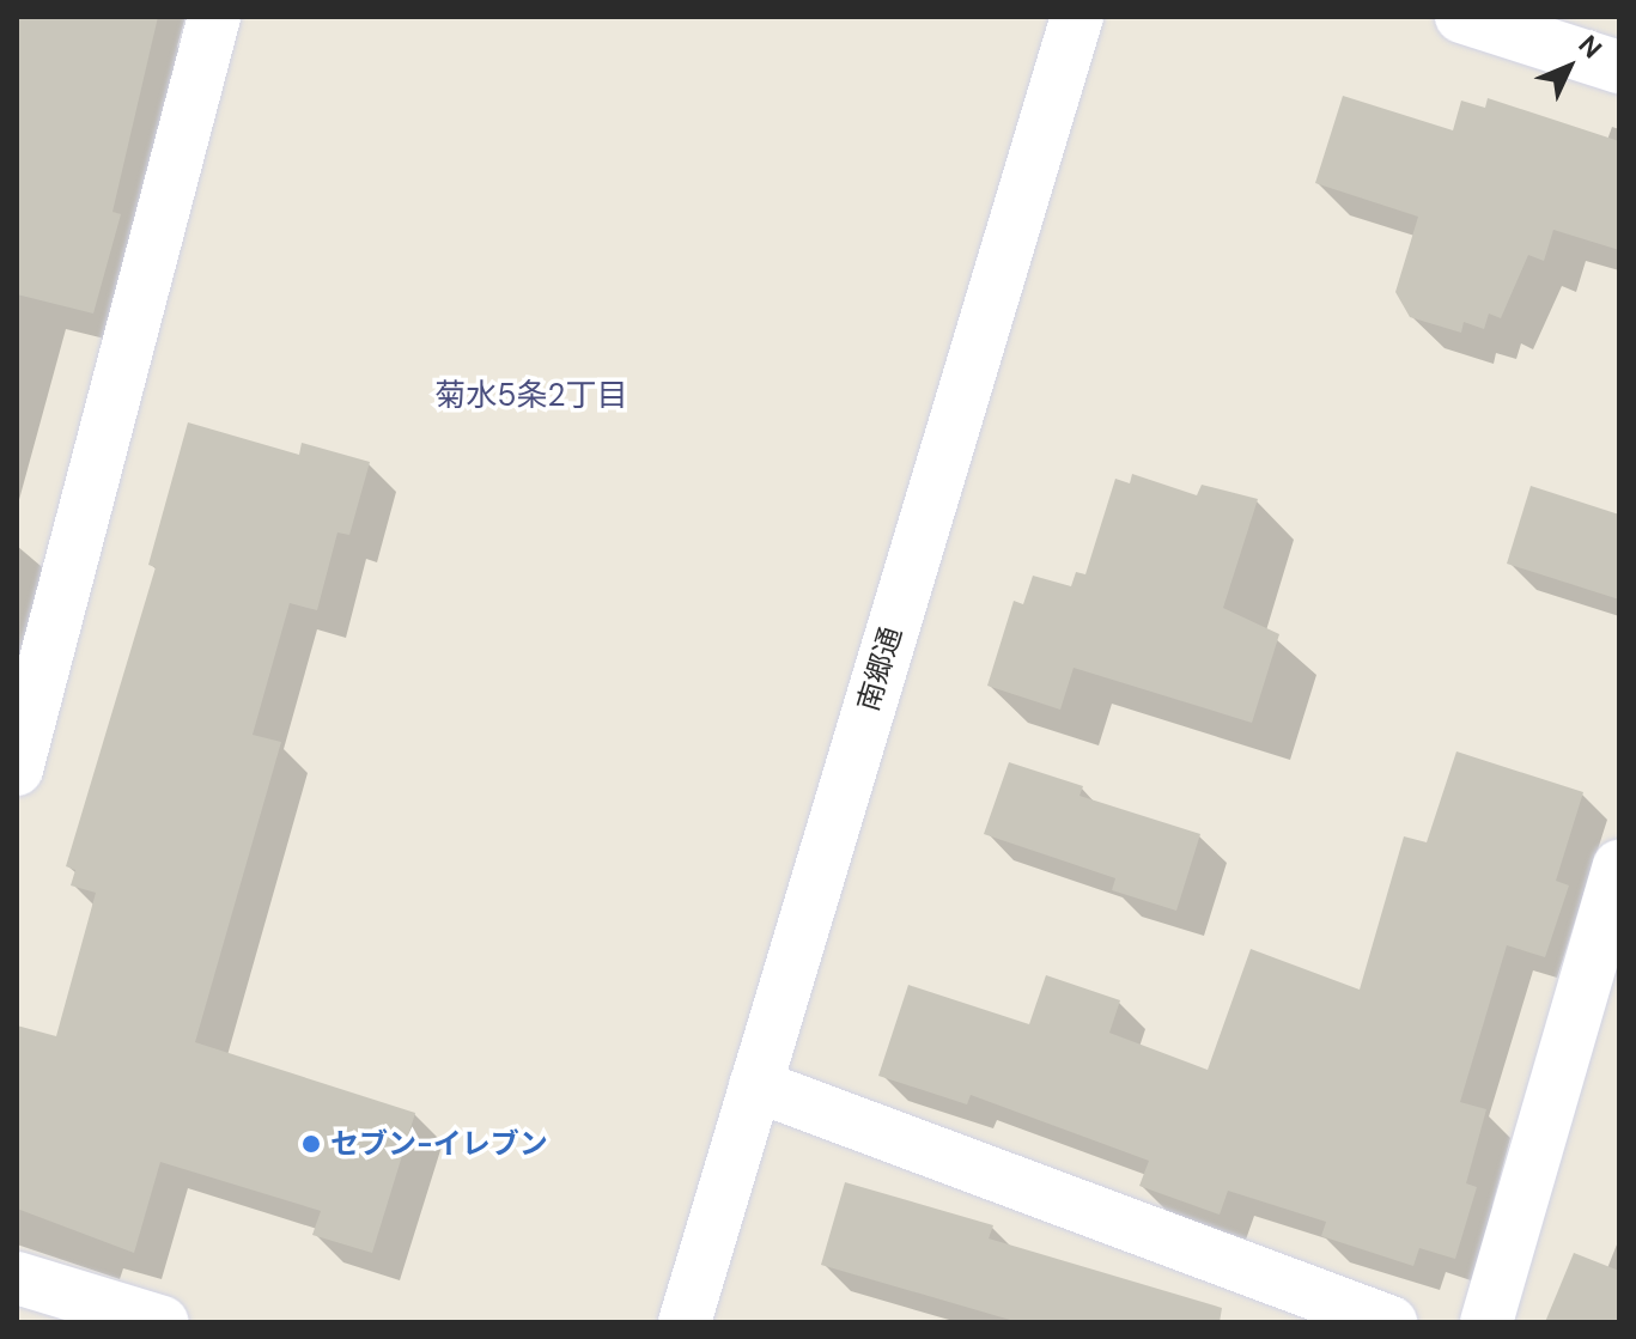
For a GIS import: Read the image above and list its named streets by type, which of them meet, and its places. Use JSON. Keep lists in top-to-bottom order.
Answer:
{
  "streets": {
    "street": ["南郷通"]
  },
  "districts": ["菊水5条2丁目"],
  "places": ["セブン-イレブン"],
  "north": "top right"
}
